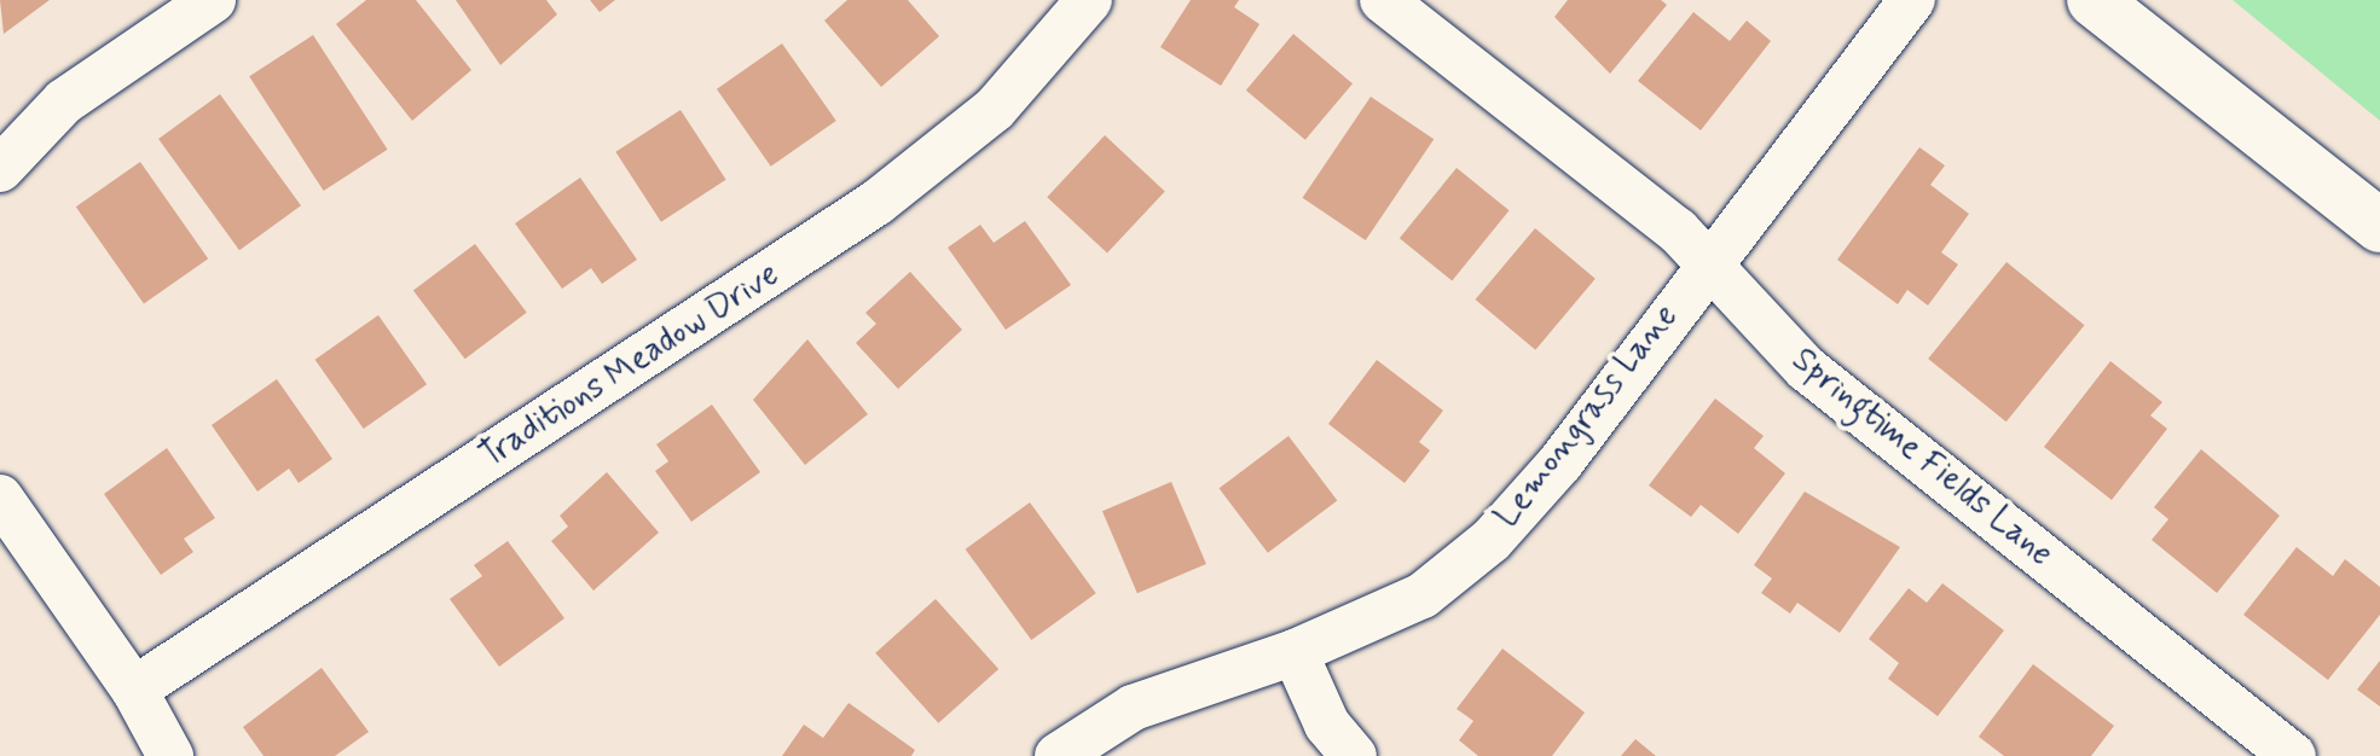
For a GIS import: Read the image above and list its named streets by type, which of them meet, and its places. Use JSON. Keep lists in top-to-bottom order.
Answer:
{
  "streets": {
    "street": ["Traditions Meadow Drive", "Lemongrass Lane", "Springtime Fields Lane"]
  },
  "crossings": [
    ["Lemongrass Lane", "Springtime Fields Lane"]
  ]
}
